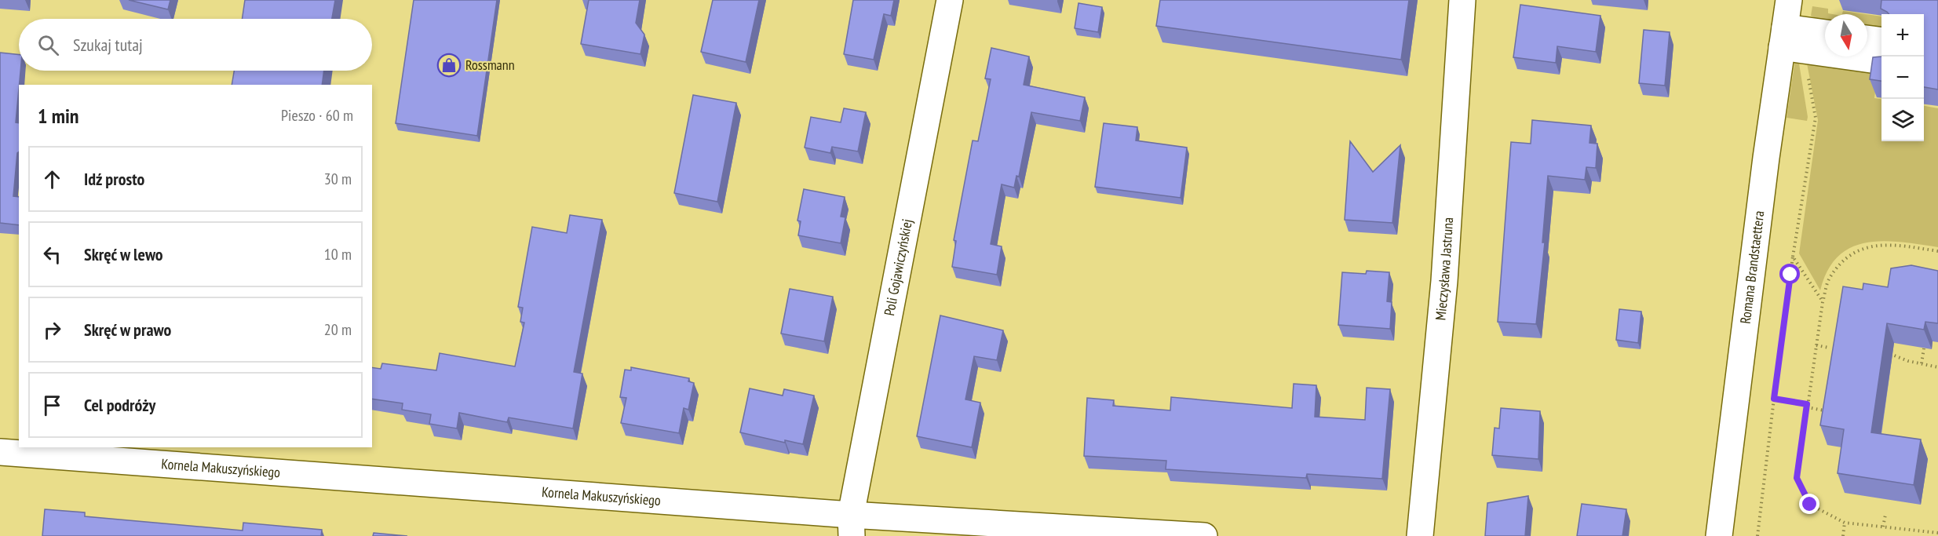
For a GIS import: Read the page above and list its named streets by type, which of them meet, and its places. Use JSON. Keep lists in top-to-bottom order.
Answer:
{
  "streets": {
    "street": [
      "Poli Gojawiczyńskiej",
      "Romana Brandstaettera",
      "Mieczysława Jastruna",
      "Kornela Makuszyńskiego"
    ]
  },
  "crossings": [
    ["Poli Gojawiczyńskiej", "Kornela Makuszyńskiego"]
  ],
  "places": {
    "shop": ["Rossmann"]
  },
  "north": "bottom",
  "page": {
    "map_buttons": ["+", "−"],
    "search": "Szukaj tutaj",
    "heading": ["1 min", "Pieszo · 60 m"],
    "list": [
      ["Idź prosto", "30 m"],
      ["Skręć w lewo", "10 m"],
      ["Skręć w prawo", "20 m"],
      "Cel podróży"
    ]
  }
}
